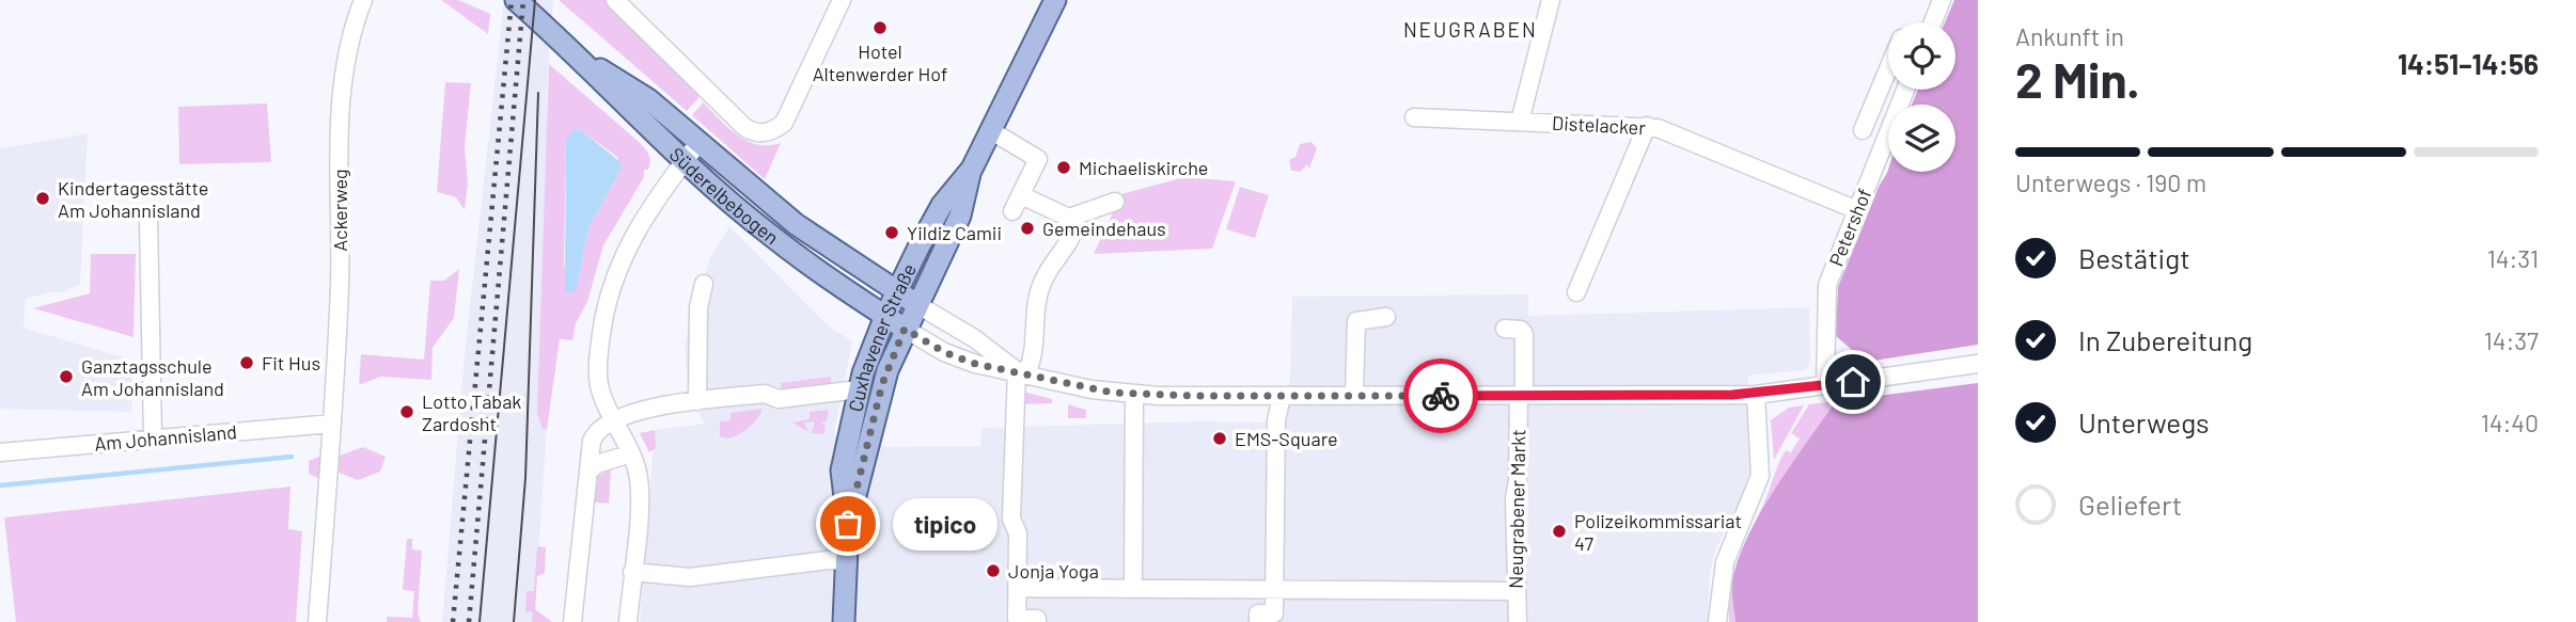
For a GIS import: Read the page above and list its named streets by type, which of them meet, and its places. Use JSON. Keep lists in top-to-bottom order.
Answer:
{
  "streets": {
    "main road": ["Süderelbebogen", "Cuxhavener Straße"],
    "street": [
      "Distelacker",
      "Ackerweg",
      "Petershof",
      "Am Johannisland",
      "Neugrabener Markt"
    ]
  },
  "crossings": [
    ["Distelacker", "Petershof"],
    ["Süderelbebogen", "Cuxhavener Straße"],
    ["Ackerweg", "Am Johannisland"]
  ],
  "districts": ["NEUGRABEN"],
  "places": [
    "Hotel Altenwerder Hof",
    "Michaeliskirche",
    "Kindertagesstätte Am Johannisland",
    "Gemeindehaus",
    "Yildiz Camii",
    "Fit Hus",
    "Ganztagsschule Am Johannisland",
    "Lotto Tabak Zardosht",
    "EMS-Square",
    "tipico",
    "Polizeikommissariat 47",
    "Jonja Yoga"
  ],
  "page": {
    "heading": ["2 Min.", "Ankunft in", "14:51–14:56"],
    "bar": "Unterwegs · 190 m",
    "list": [
      ["Bestätigt", "14:31"],
      ["In Zubereitung", "14:37"],
      ["Unterwegs", "14:40"],
      "Geliefert"
    ],
    "bubble": "tipico"
  }
}
